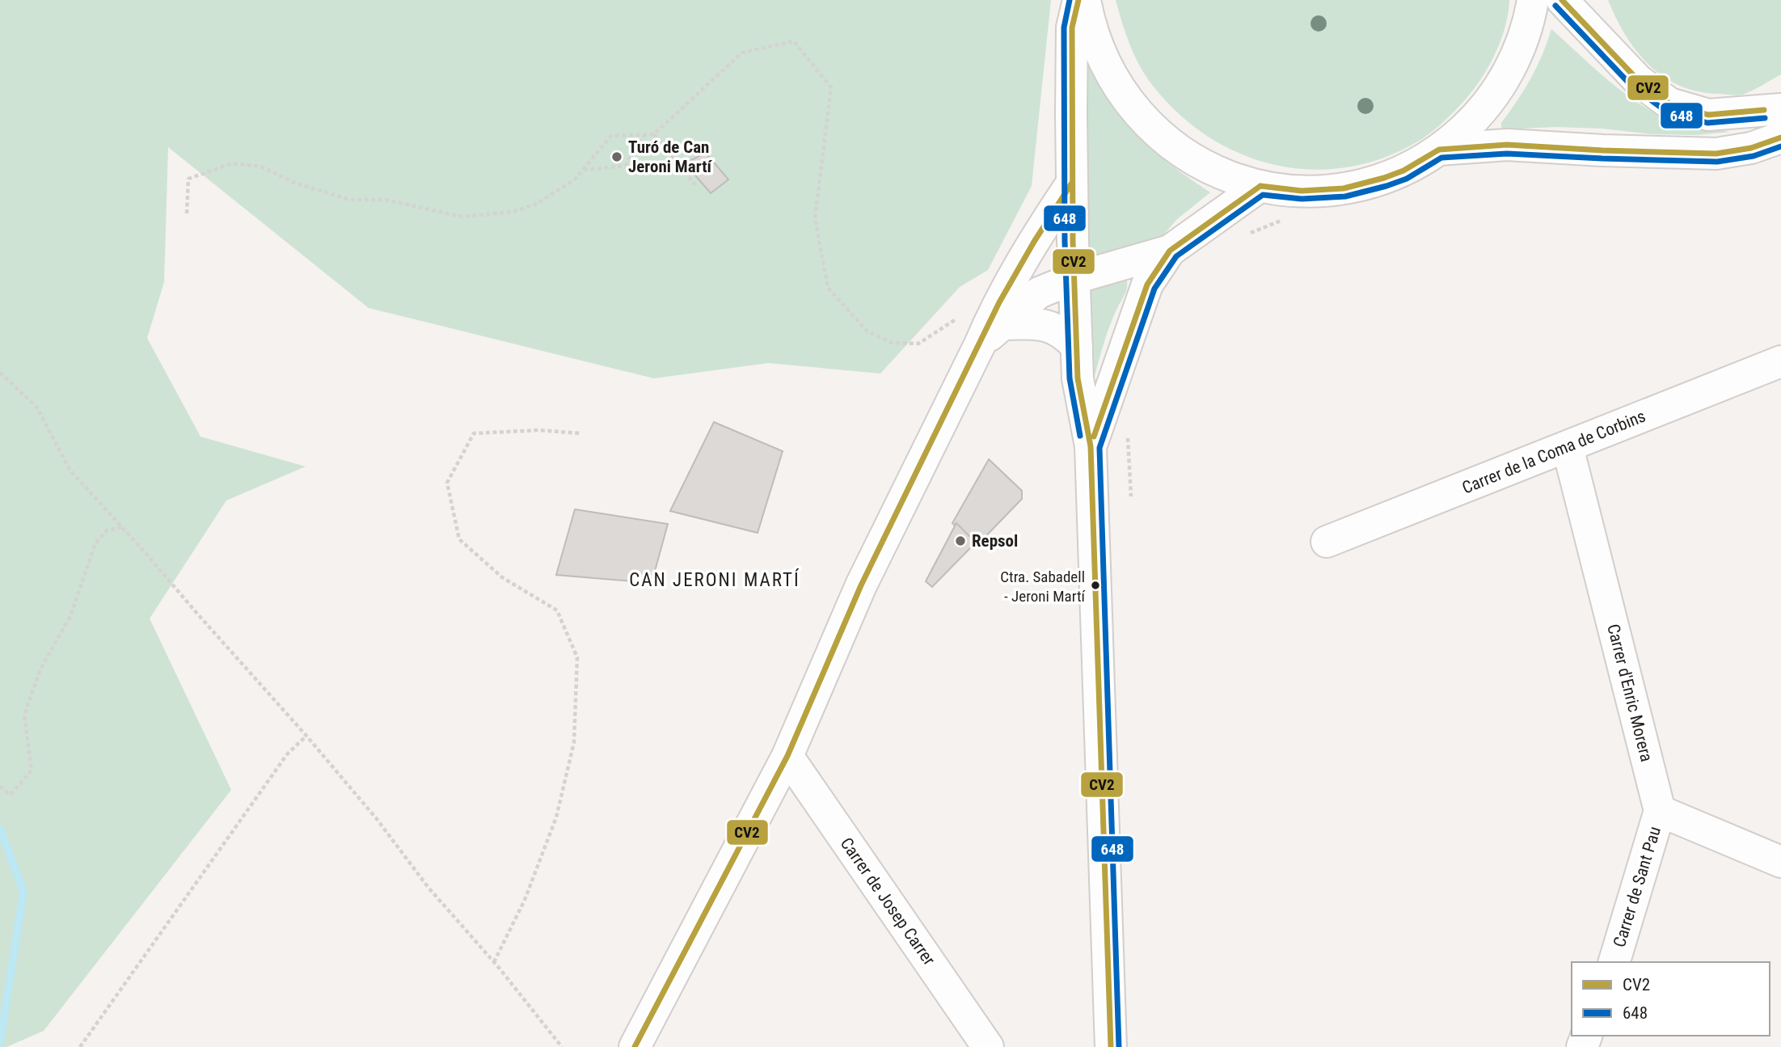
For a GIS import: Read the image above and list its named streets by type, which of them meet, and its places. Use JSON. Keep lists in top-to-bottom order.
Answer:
{
  "streets": {
    "street": [
      "Carrer de la Coma de Corbins",
      "Carrer d'Enric Morera",
      "Carrer de Sant Pau",
      "Carrer de Josep Carrer"
    ]
  },
  "crossings": [
    ["Carrer de la Coma de Corbins", "Carrer d'Enric Morera"],
    ["Carrer d'Enric Morera", "Carrer de Sant Pau"]
  ],
  "districts": ["CAN JERONI MARTÍ"],
  "places": ["Turó de Can Jeroni Martí", "Repsol", "Ctra. Sabadell - Jeroni Martí"],
  "lines": ["transit line CV2", "transit line 648"],
  "legend": ["CV2", "648"]
}
